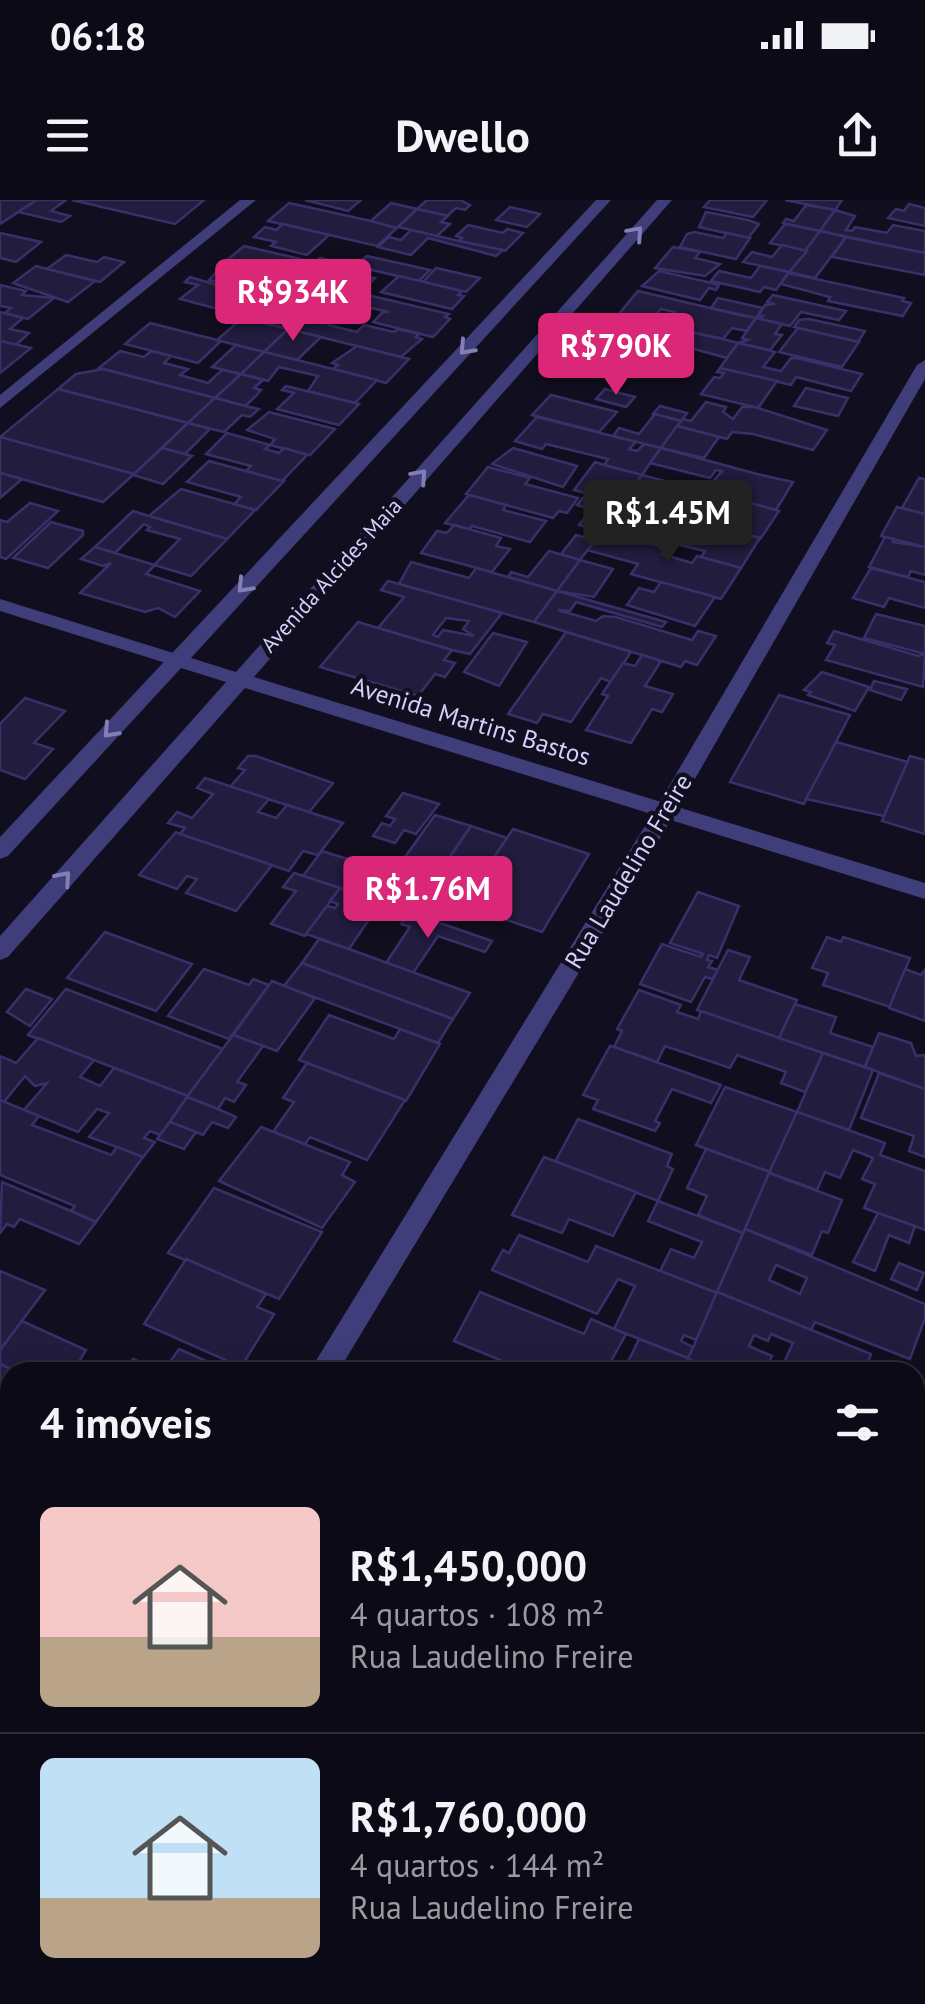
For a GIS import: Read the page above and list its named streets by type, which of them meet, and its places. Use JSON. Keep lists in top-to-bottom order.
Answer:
{
  "streets": {
    "street": ["Avenida Alcides Maia", "Avenida Martins Bastos", "Rua Laudelino Freire"]
  },
  "crossings": [
    ["Avenida Alcides Maia", "Avenida Martins Bastos"],
    ["Avenida Martins Bastos", "Rua Laudelino Freire"]
  ],
  "page": {
    "status": "06:18",
    "header": "Dwello",
    "price": [
      "R$934K",
      "R$790K",
      "R$1.45M",
      "R$1.76M"
    ],
    "heading": "4 imóveis",
    "list": [
      {
        "name": "R$1,450,000",
        "note": "4 quartos · 108 m² · Rua Laudelino Freire"
      },
      {
        "name": "R$1,760,000",
        "note": "4 quartos · 144 m² · Rua Laudelino Freire"
      }
    ]
  }
}
